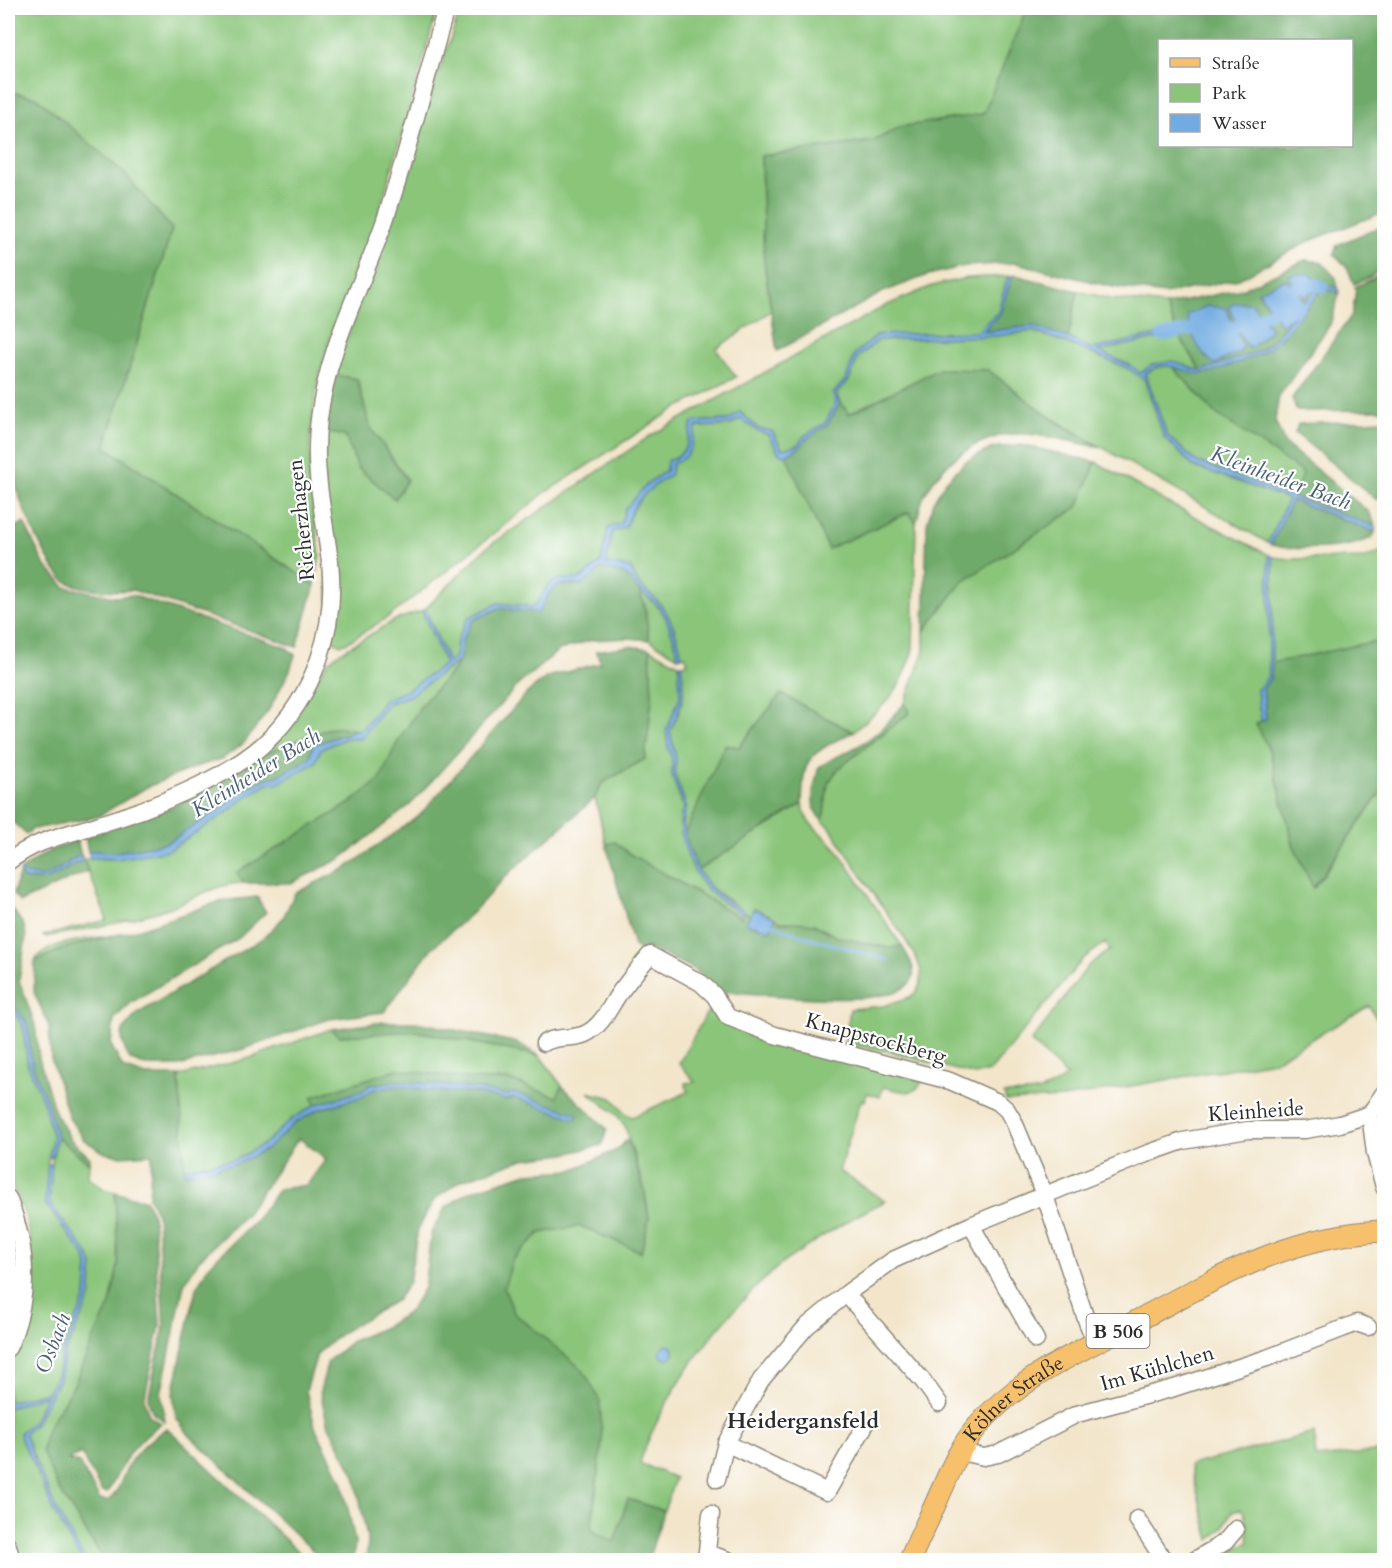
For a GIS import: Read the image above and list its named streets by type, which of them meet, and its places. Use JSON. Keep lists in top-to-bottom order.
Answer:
{
  "streets": {
    "main road": ["B 506", "Kölner Straße"],
    "street": [
      "Richerzhagen",
      "Knappstockberg",
      "Kleinheide",
      "Im Kühlchen"
    ]
  },
  "crossings": [
    ["Knappstockberg", "Kleinheide"],
    ["Knappstockberg", "Kölner Straße"],
    ["Im Kühlchen", "Kölner Straße"]
  ],
  "districts": ["Heidergansfeld"],
  "water": ["Kleinheider Bach", "Osbach"],
  "legend": ["Straße", "Park", "Wasser"]
}
